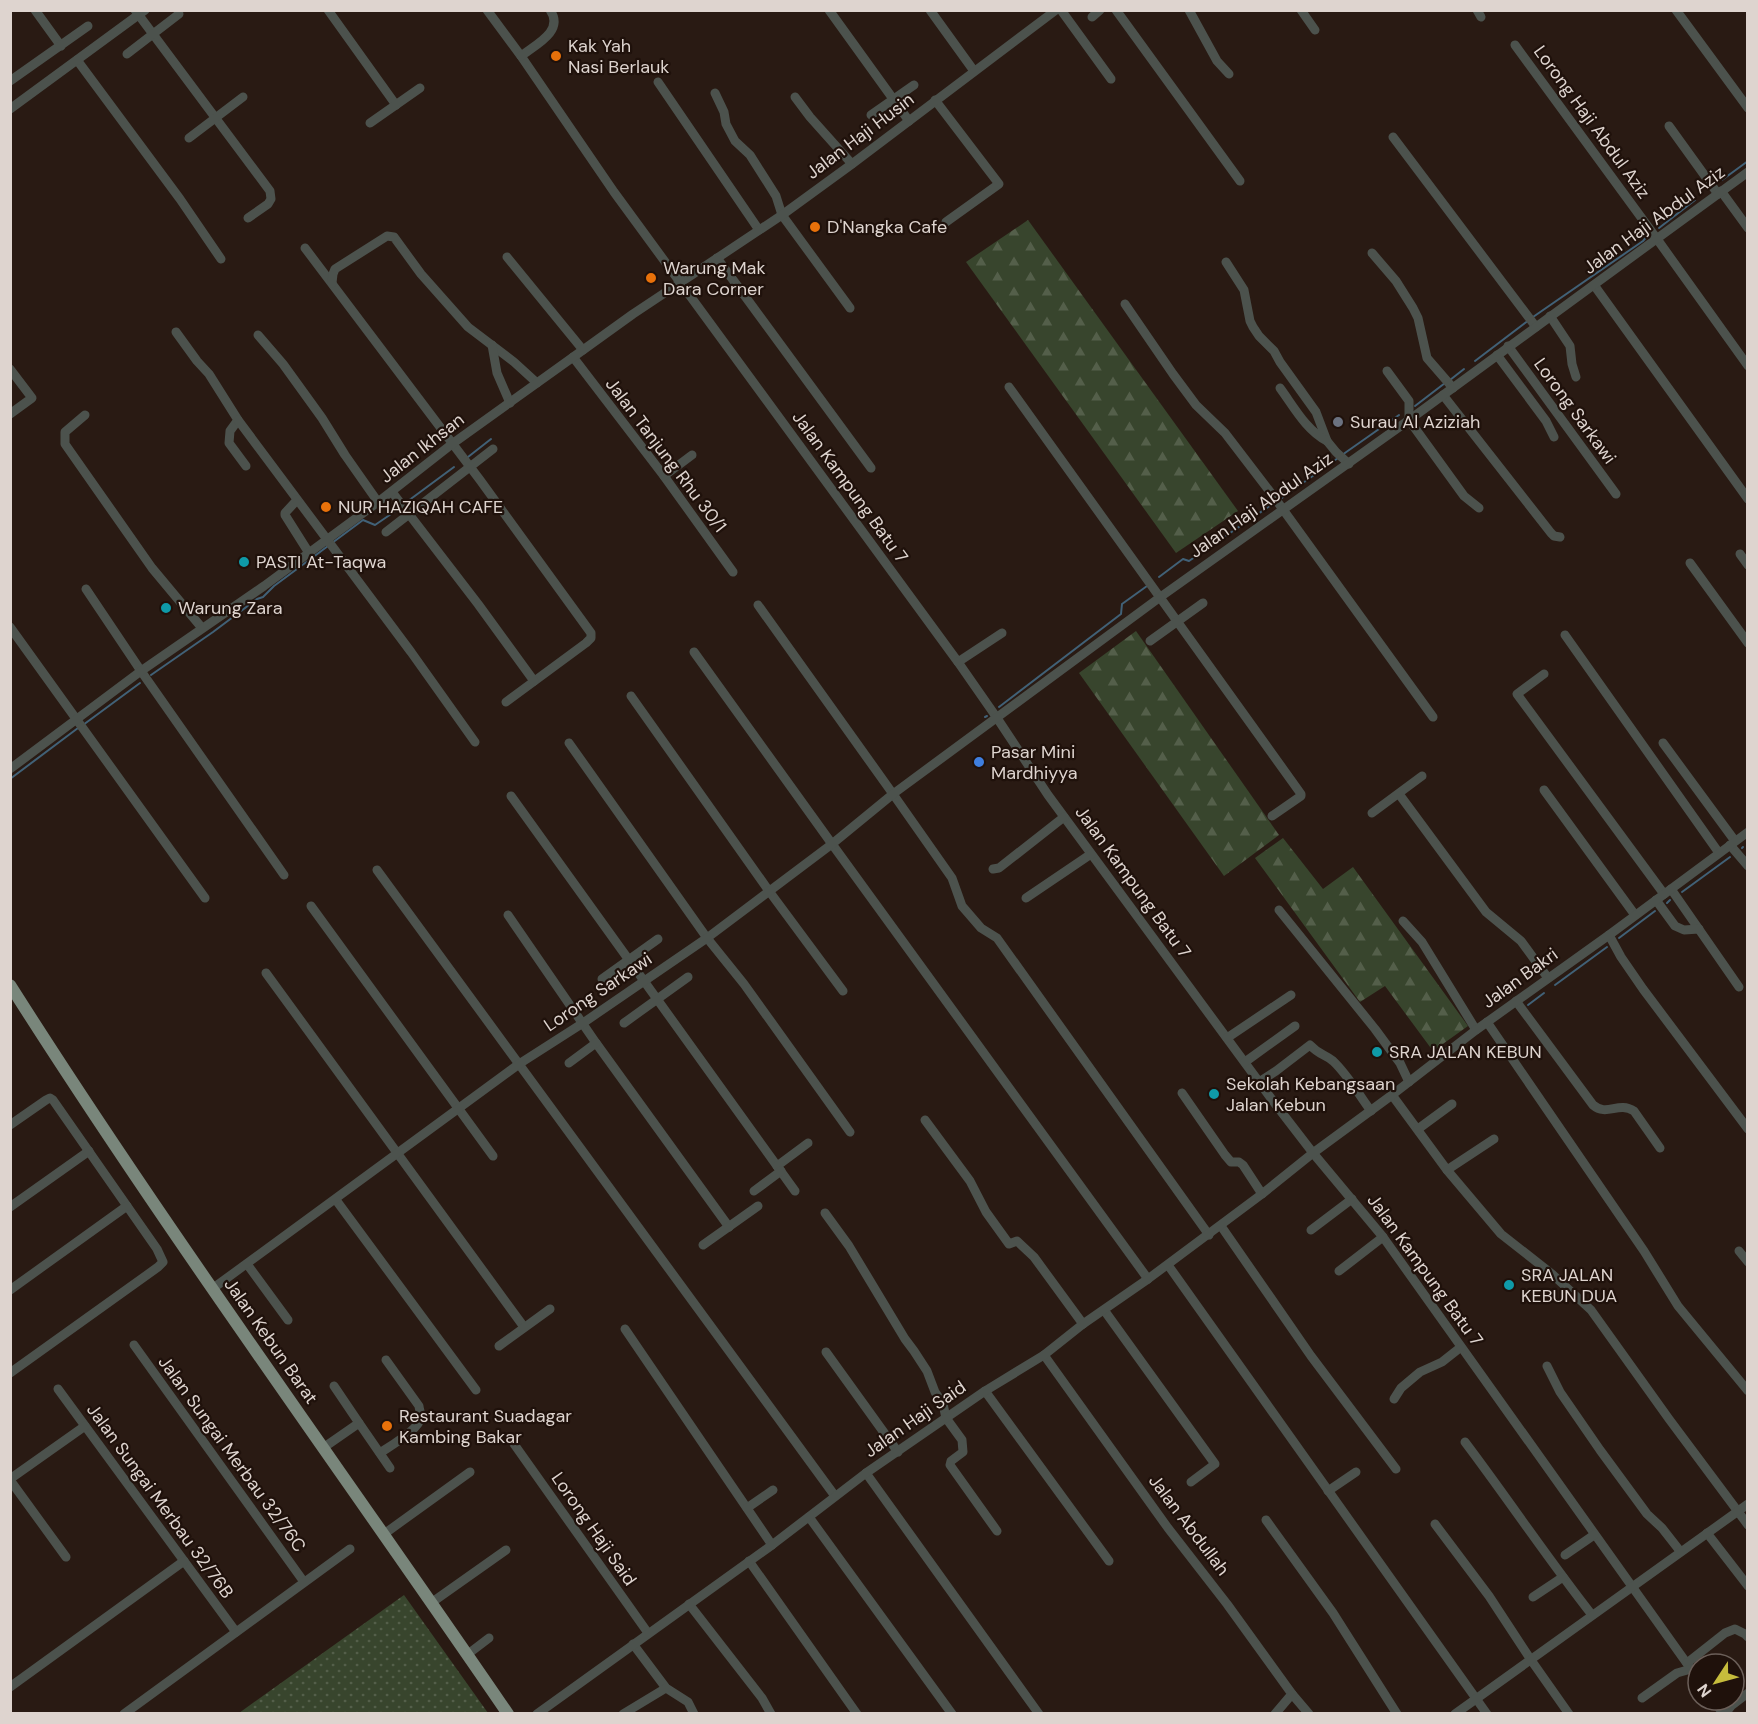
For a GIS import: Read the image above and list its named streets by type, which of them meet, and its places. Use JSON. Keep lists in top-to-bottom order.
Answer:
{
  "streets": {
    "main road": ["Jalan Kebun Barat"],
    "street": [
      "Lorong Haji Abdul Aziz",
      "Jalan Haji Husin",
      "Jalan Haji Abdul Aziz",
      "Lorong Sarkawi",
      "Jalan Ikhsan",
      "Jalan Tanjung Rhu 30/1",
      "Jalan Kampung Batu 7",
      "Jalan Bakri",
      "Jalan Haji Said",
      "Jalan Sungai Merbau 32/76C",
      "Jalan Sungai Merbau 32/76B",
      "Jalan Abdullah",
      "Lorong Haji Said"
    ]
  },
  "crossings": [
    ["Lorong Haji Abdul Aziz", "Jalan Haji Abdul Aziz"],
    ["Jalan Haji Husin", "Jalan Ikhsan"],
    ["Jalan Haji Husin", "Jalan Kampung Batu 7"],
    ["Jalan Haji Abdul Aziz", "Lorong Sarkawi"],
    ["Jalan Haji Abdul Aziz", "Jalan Kampung Batu 7"],
    ["Lorong Sarkawi", "Jalan Kampung Batu 7"],
    ["Lorong Sarkawi", "Jalan Kebun Barat"],
    ["Jalan Ikhsan", "Jalan Tanjung Rhu 30/1"],
    ["Jalan Ikhsan", "Jalan Kampung Batu 7"],
    ["Jalan Kampung Batu 7", "Jalan Bakri"],
    ["Jalan Kampung Batu 7", "Jalan Haji Said"],
    ["Jalan Bakri", "Jalan Haji Said"],
    ["Jalan Haji Said", "Jalan Abdullah"],
    ["Jalan Haji Said", "Lorong Haji Said"]
  ],
  "places": [
    "Kak Yah Nasi Berlauk",
    "D'Nangka Cafe",
    "Warung Mak Dara Corner",
    "Surau Al Aziziah",
    "NUR HAZIQAH CAFE",
    "PASTI At-Taqwa",
    "Warung Zara",
    "Pasar Mini Mardhiyya",
    "SRA JALAN KEBUN",
    "Sekolah Kebangsaan Jalan Kebun",
    "SRA JALAN KEBUN DUA",
    "Restaurant Suadagar Kambing Bakar"
  ],
  "north": "bottom left"
}
